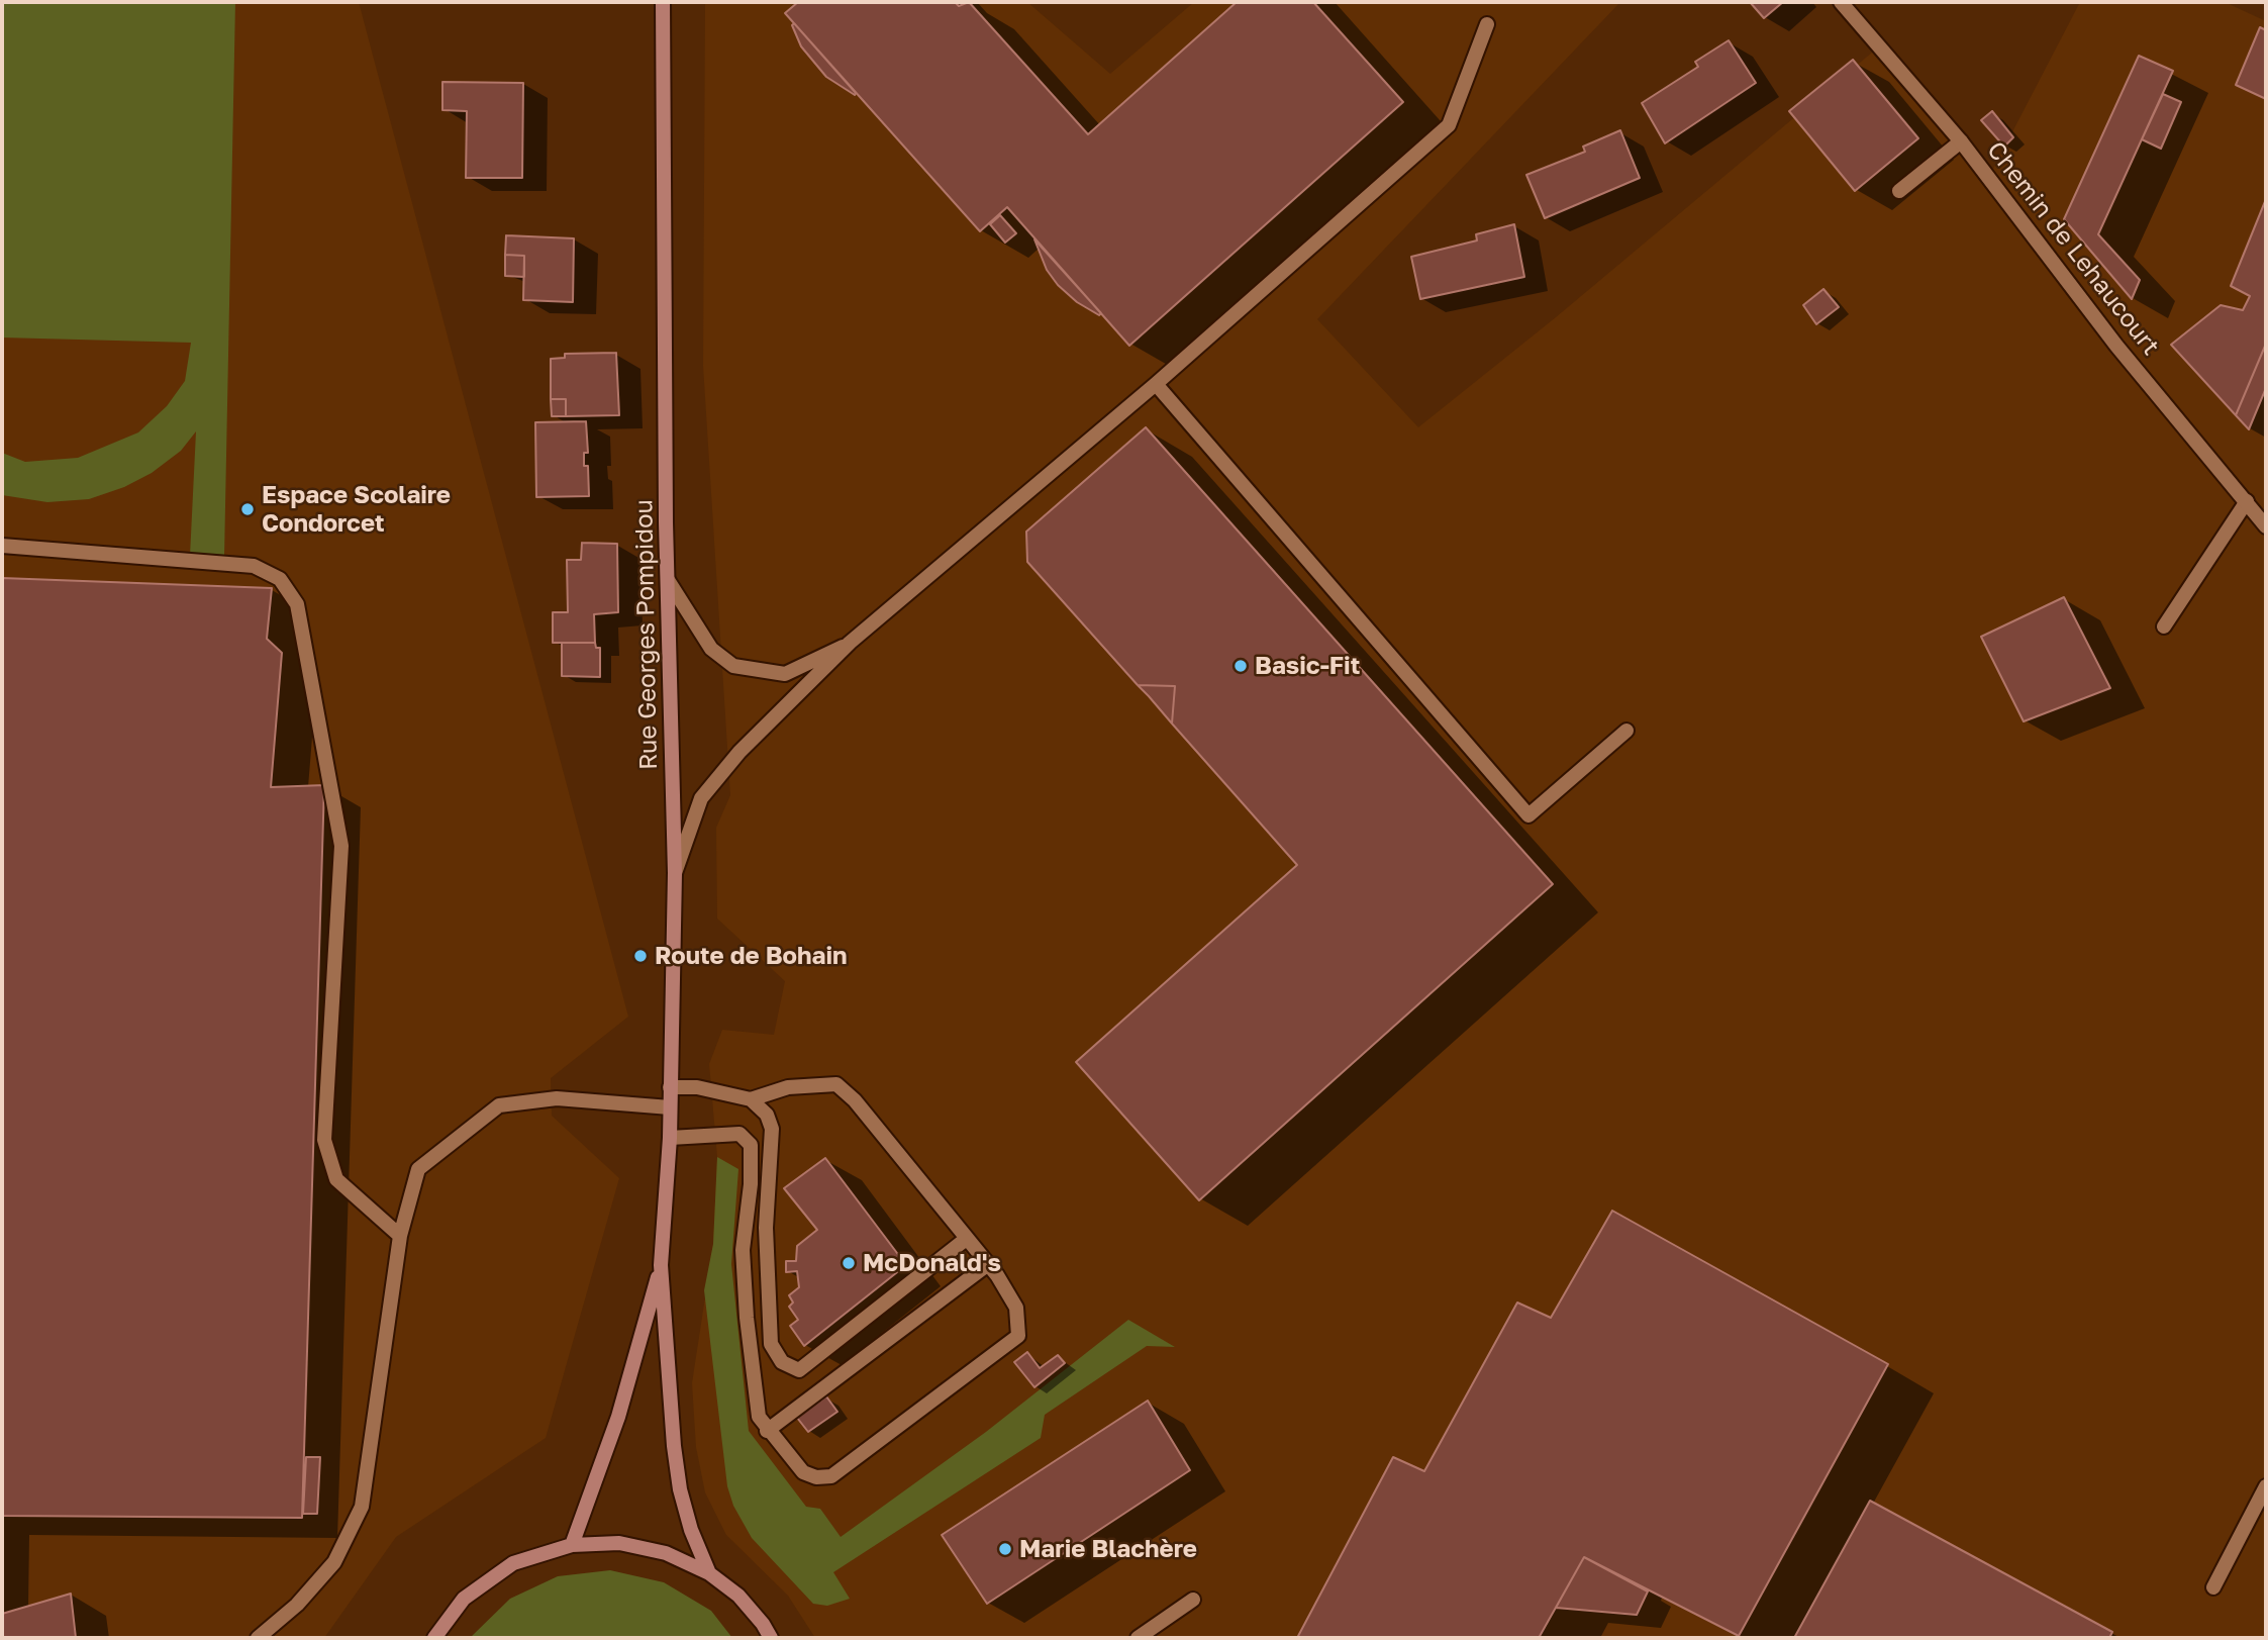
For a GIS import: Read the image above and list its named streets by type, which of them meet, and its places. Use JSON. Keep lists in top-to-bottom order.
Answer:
{
  "streets": {
    "main road": ["Rue Georges Pompidou"],
    "street": ["Chemin de Lehaucourt"]
  },
  "places": [
    "Espace Scolaire Condorcet",
    "Basic-Fit",
    "Route de Bohain",
    "McDonald's",
    "Marie Blachère"
  ]
}
